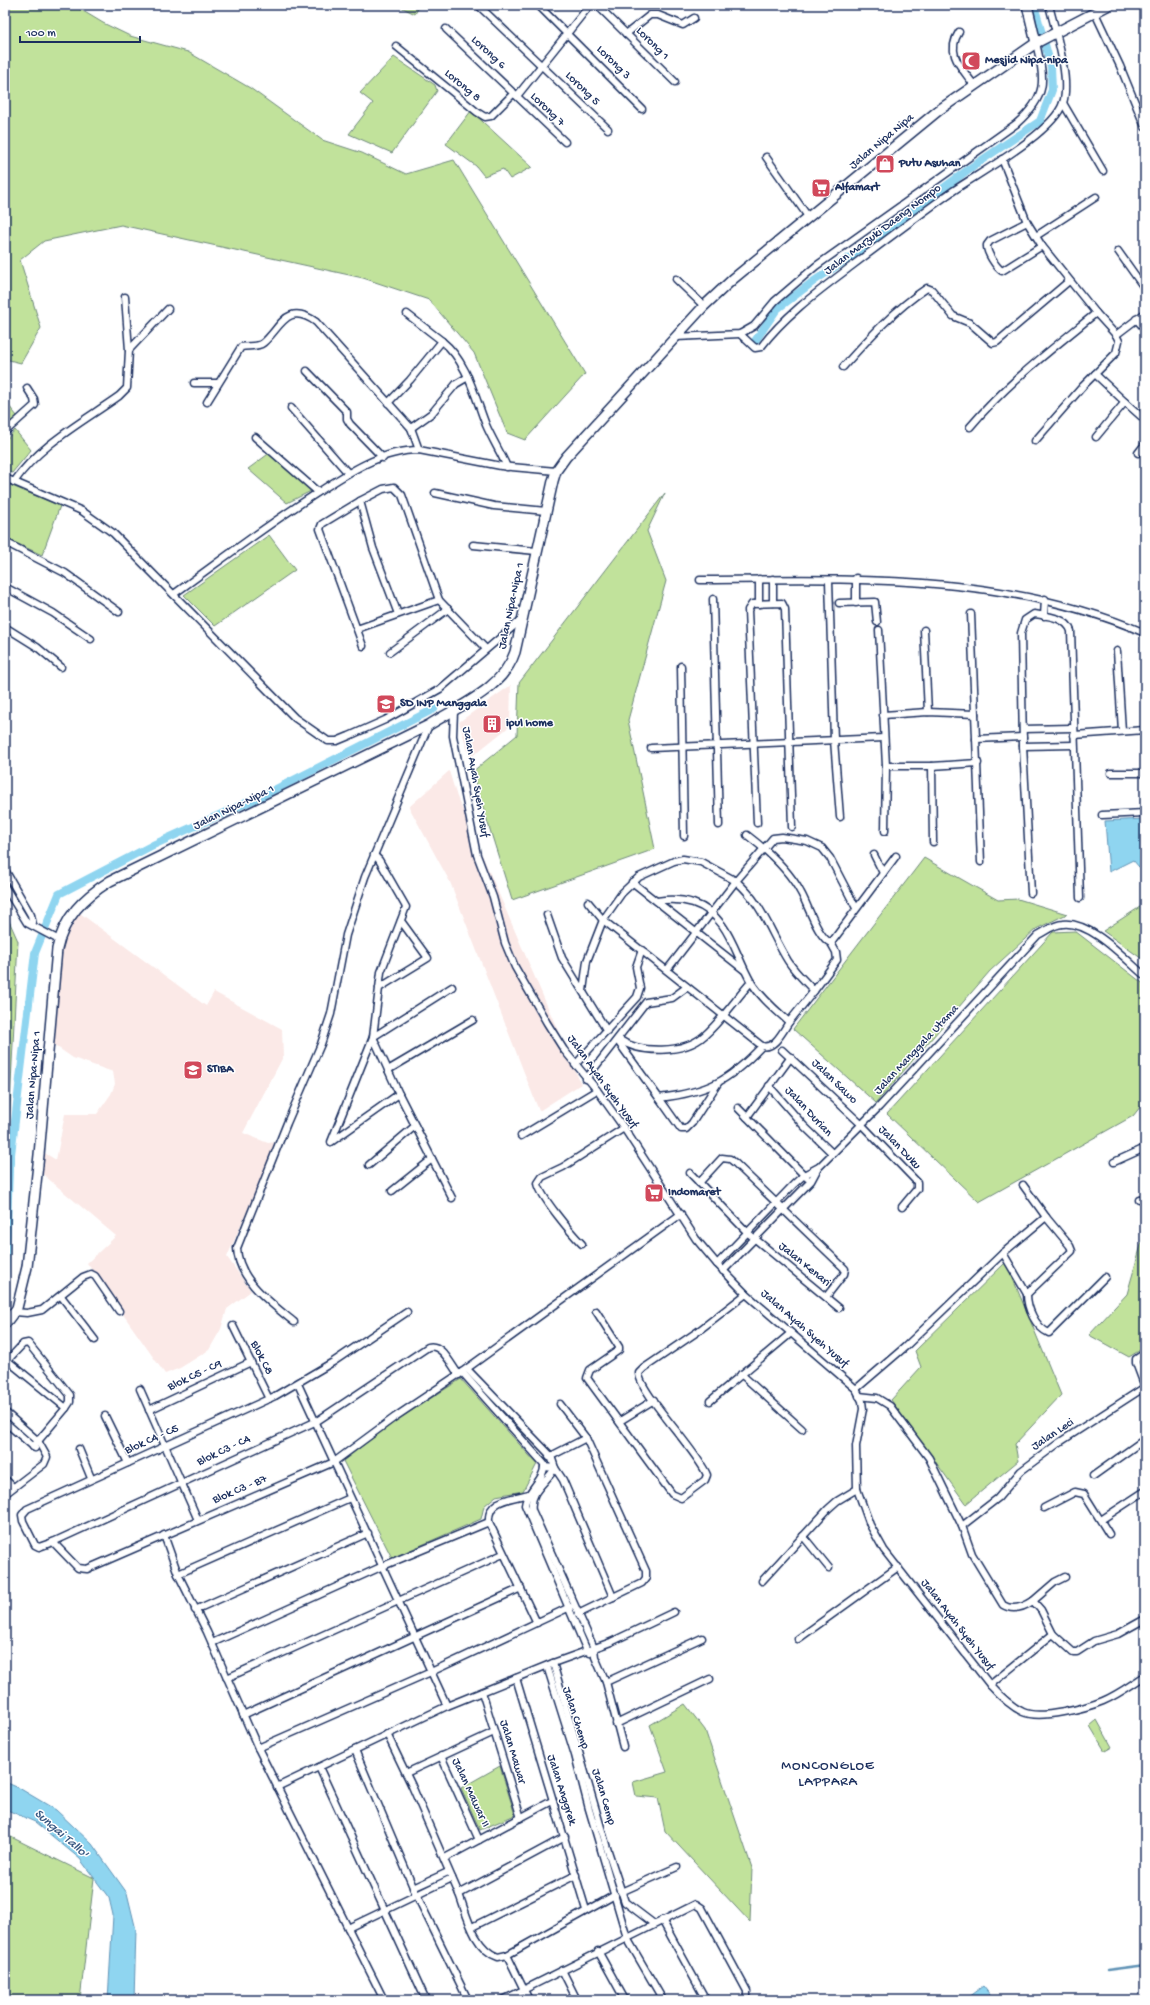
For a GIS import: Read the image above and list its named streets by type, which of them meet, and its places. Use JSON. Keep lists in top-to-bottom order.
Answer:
{
  "streets": {
    "street": [
      "Lorong 1",
      "Lorong 6",
      "Lorong 3",
      "Lorong 8",
      "Lorong 5",
      "Lorong 7",
      "Jalan Nipa Nipa",
      "Jalan Marzuki Daeng Nompo",
      "Jalan Nipa-Nipa 1",
      "Jalan Ayah Syeh Yusuf",
      "Jalan Manggala Utama",
      "Jalan Sawo",
      "Jalan Durian",
      "Jalan Duku",
      "Jalan Kenari",
      "Blok C8",
      "Blok C5 - C9",
      "Jalan Leci",
      "Blok C4 - C5",
      "Blok C3 - C4",
      "Blok C3 - B7",
      "Jalan Chemp",
      "Jalan Mawar",
      "Jalan Anggrek",
      "Jalan Mawar II",
      "Jalan Cemp"
    ]
  },
  "crossings": [
    ["Lorong 6", "Lorong 8"],
    ["Lorong 6", "Lorong 7"],
    ["Lorong 8", "Lorong 7"],
    ["Jalan Nipa Nipa", "Jalan Nipa-Nipa 1"],
    ["Jalan Nipa-Nipa 1", "Jalan Ayah Syeh Yusuf"],
    ["Jalan Ayah Syeh Yusuf", "Jalan Manggala Utama"],
    ["Jalan Ayah Syeh Yusuf", "Blok C3 - B7"],
    ["Jalan Manggala Utama", "Jalan Sawo"],
    ["Jalan Manggala Utama", "Jalan Durian"],
    ["Jalan Manggala Utama", "Jalan Duku"],
    ["Jalan Manggala Utama", "Jalan Kenari"],
    ["Jalan Sawo", "Jalan Duku"],
    ["Blok C8", "Blok C5 - C9"],
    ["Blok C8", "Blok C4 - C5"],
    ["Blok C4 - C5", "Blok C3 - C4"],
    ["Blok C3 - C4", "Blok C3 - B7"]
  ],
  "districts": ["MONCONGLOE LAPPARA"],
  "water": ["Sungai Tallo'"],
  "places": {
    "mosque": ["Mesjid Nipa-nipa"],
    "shop": ["Putu Asuhan"],
    "supermarket": ["Alfamart", "Indomaret"],
    "school or university": ["SD INP Manggala", "STIBA"],
    "building": ["ipul home"]
  },
  "scale_bar": "100 m"
}
